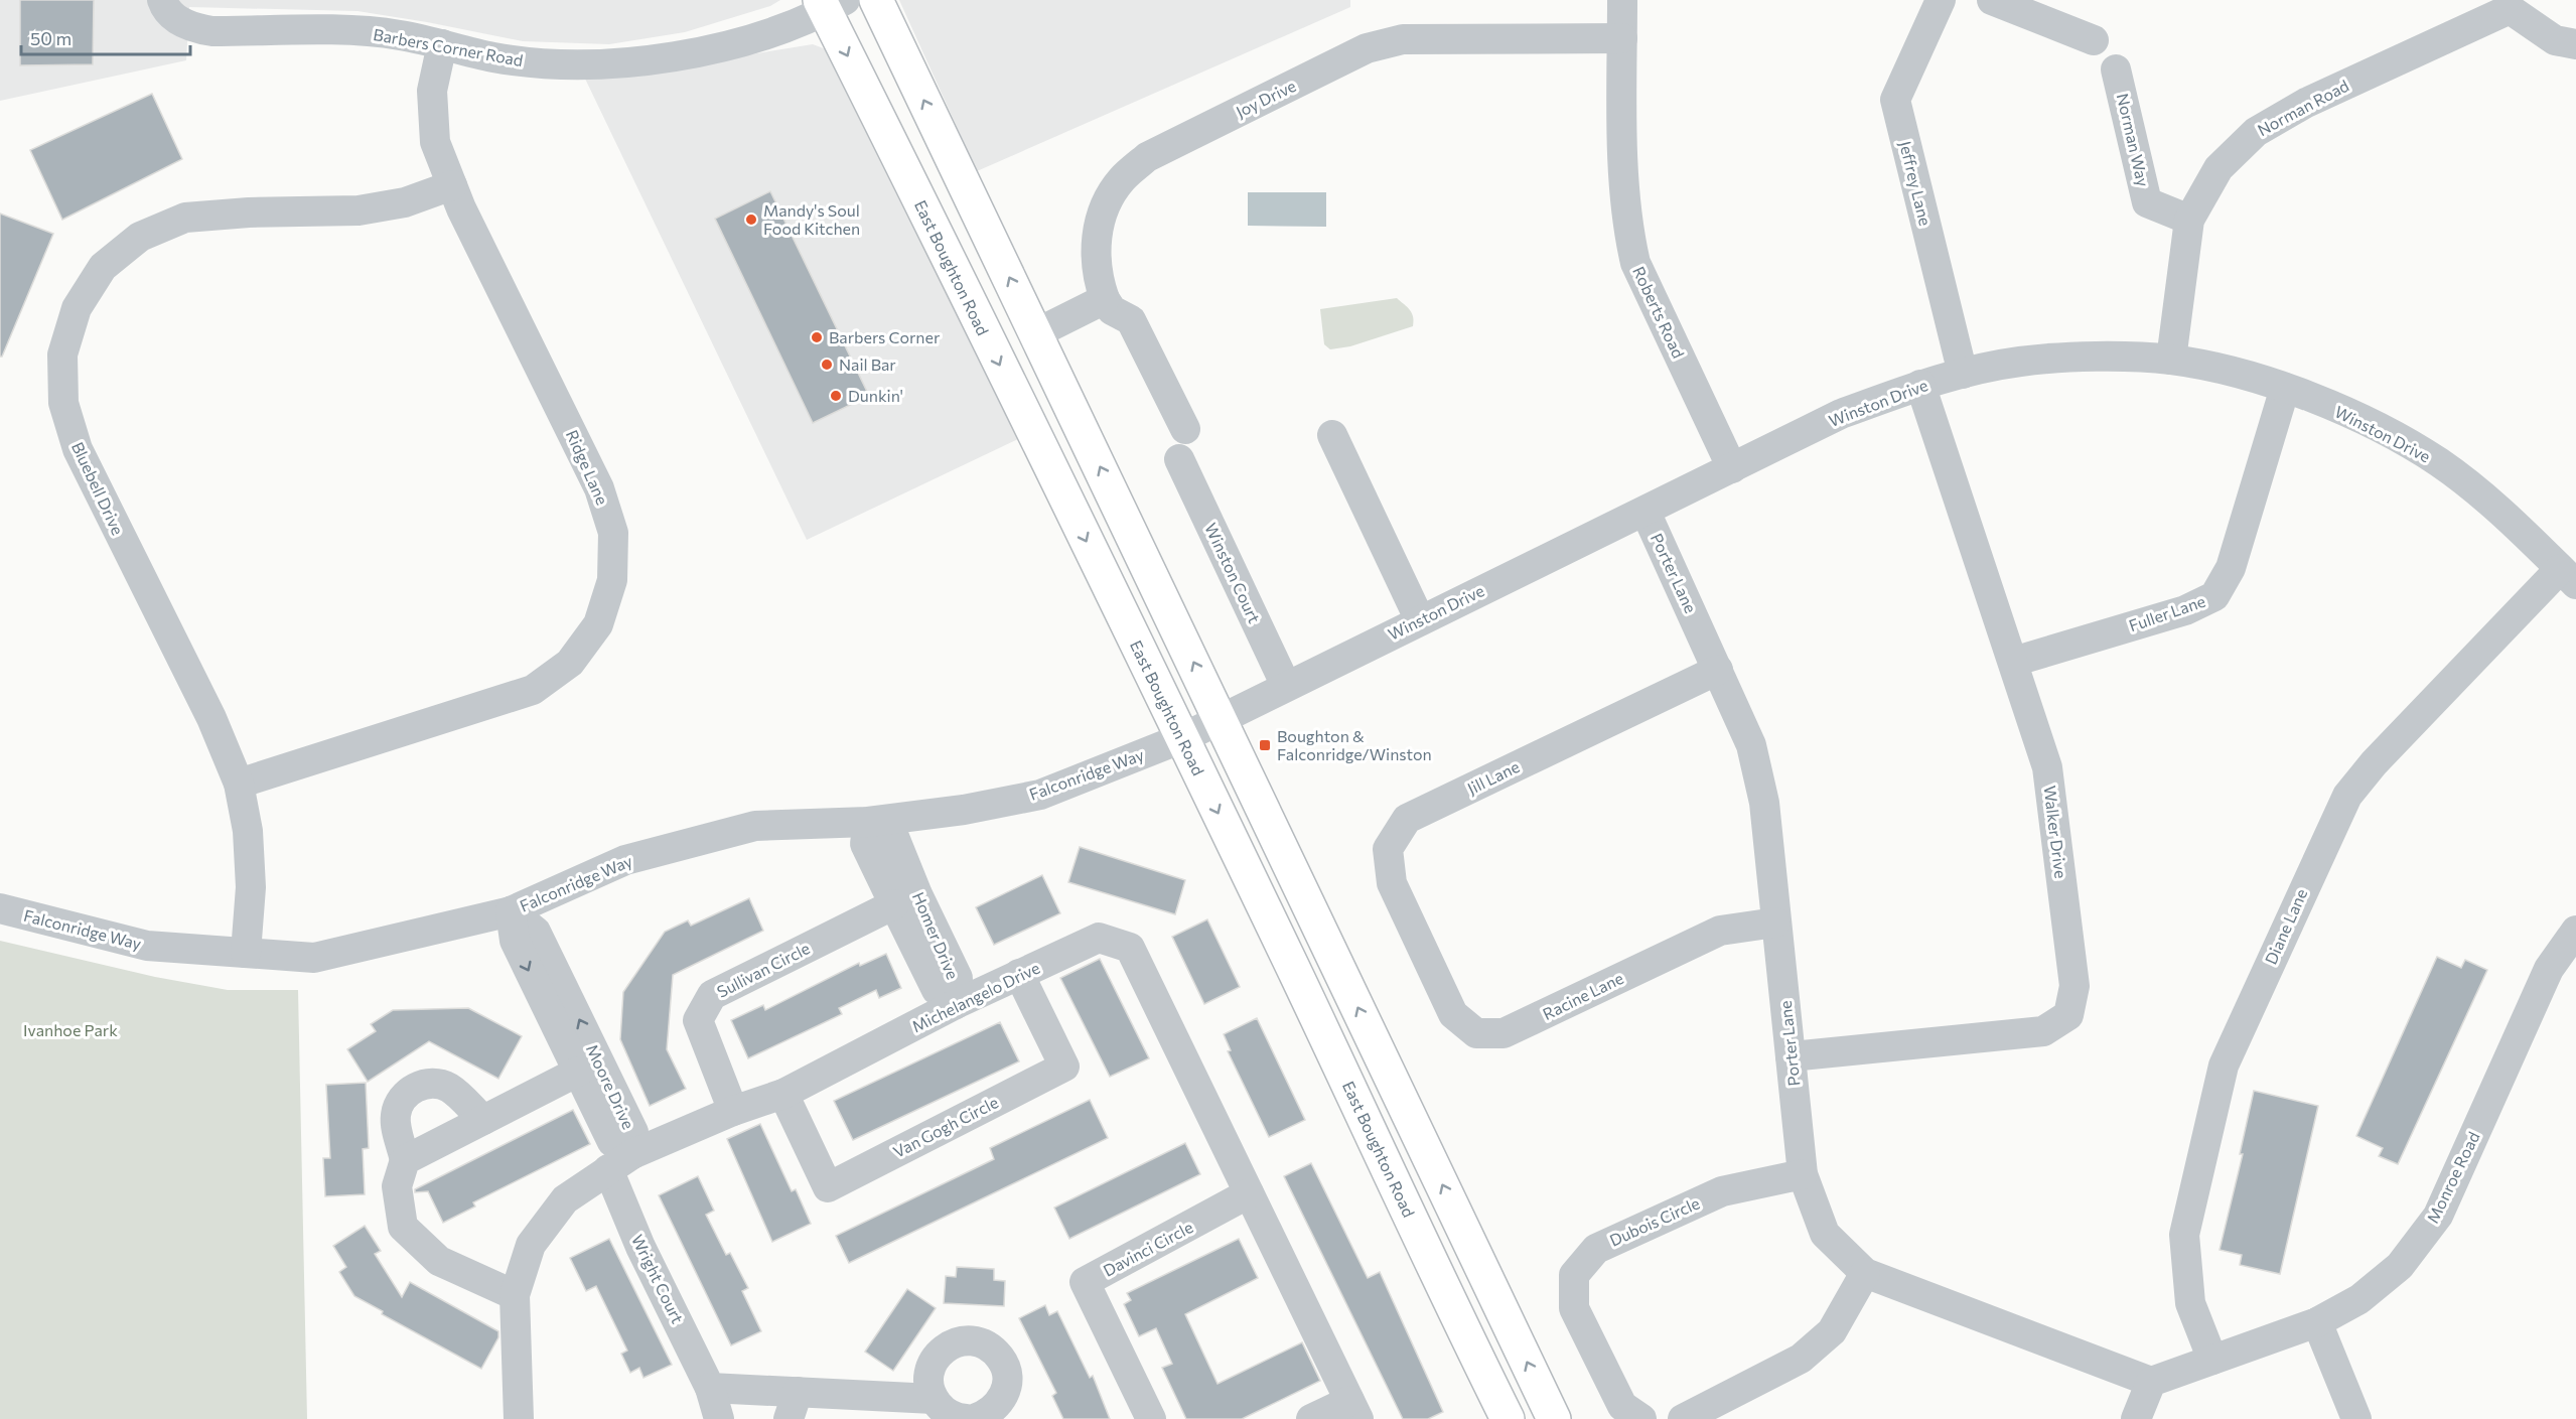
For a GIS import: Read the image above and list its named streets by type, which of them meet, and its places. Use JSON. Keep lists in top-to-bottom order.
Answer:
{
  "streets": {
    "main road": ["East Boughton Road"],
    "street": [
      "Barbers Corner Road",
      "Joy Drive",
      "Norman Road",
      "Norman Way",
      "Jeffrey Lane",
      "Roberts Road",
      "Winston Drive",
      "Ridge Lane",
      "Bluebell Drive",
      "Winston Court",
      "Porter Lane",
      "Fuller Lane",
      "Falconridge Way",
      "Jill Lane",
      "Walker Drive",
      "Diane Lane",
      "Homer Drive",
      "Sullivan Circle",
      "Racine Lane",
      "Michelangelo Drive",
      "Moore Drive",
      "Van Gogh Circle",
      "Monroe Road",
      "Dubois Circle",
      "Davinci Circle",
      "Wright Court"
    ]
  },
  "crossings": [
    ["Barbers Corner Road", "East Boughton Road"],
    ["Barbers Corner Road", "Ridge Lane"],
    ["Joy Drive", "Roberts Road"],
    ["Norman Road", "Norman Way"],
    ["Norman Road", "Winston Drive"],
    ["Jeffrey Lane", "Winston Drive"],
    ["East Boughton Road", "Winston Drive"],
    ["East Boughton Road", "Falconridge Way"],
    ["Roberts Road", "Winston Drive"],
    ["Winston Drive", "Winston Court"],
    ["Winston Drive", "Porter Lane"],
    ["Winston Drive", "Fuller Lane"],
    ["Winston Drive", "Falconridge Way"],
    ["Winston Drive", "Walker Drive"],
    ["Winston Drive", "Diane Lane"],
    ["Ridge Lane", "Bluebell Drive"],
    ["Bluebell Drive", "Falconridge Way"],
    ["Porter Lane", "Jill Lane"],
    ["Porter Lane", "Walker Drive"],
    ["Porter Lane", "Racine Lane"],
    ["Porter Lane", "Monroe Road"],
    ["Porter Lane", "Dubois Circle"],
    ["Fuller Lane", "Walker Drive"],
    ["Falconridge Way", "Homer Drive"],
    ["Falconridge Way", "Moore Drive"],
    ["Jill Lane", "Racine Lane"],
    ["Diane Lane", "Monroe Road"],
    ["Homer Drive", "Sullivan Circle"],
    ["Homer Drive", "Michelangelo Drive"],
    ["Sullivan Circle", "Michelangelo Drive"],
    ["Michelangelo Drive", "Moore Drive"],
    ["Michelangelo Drive", "Van Gogh Circle"],
    ["Michelangelo Drive", "Davinci Circle"],
    ["Michelangelo Drive", "Wright Court"],
    ["Moore Drive", "Wright Court"]
  ],
  "parks": ["Ivanhoe Park"],
  "places": {
    "other": [
      "Mandy's Soul Food Kitchen",
      "Barbers Corner",
      "Nail Bar",
      "Dunkin'"
    ],
    "transit": ["Boughton & Falconridge/Winston"]
  },
  "scale_bar": "50 m"
}
